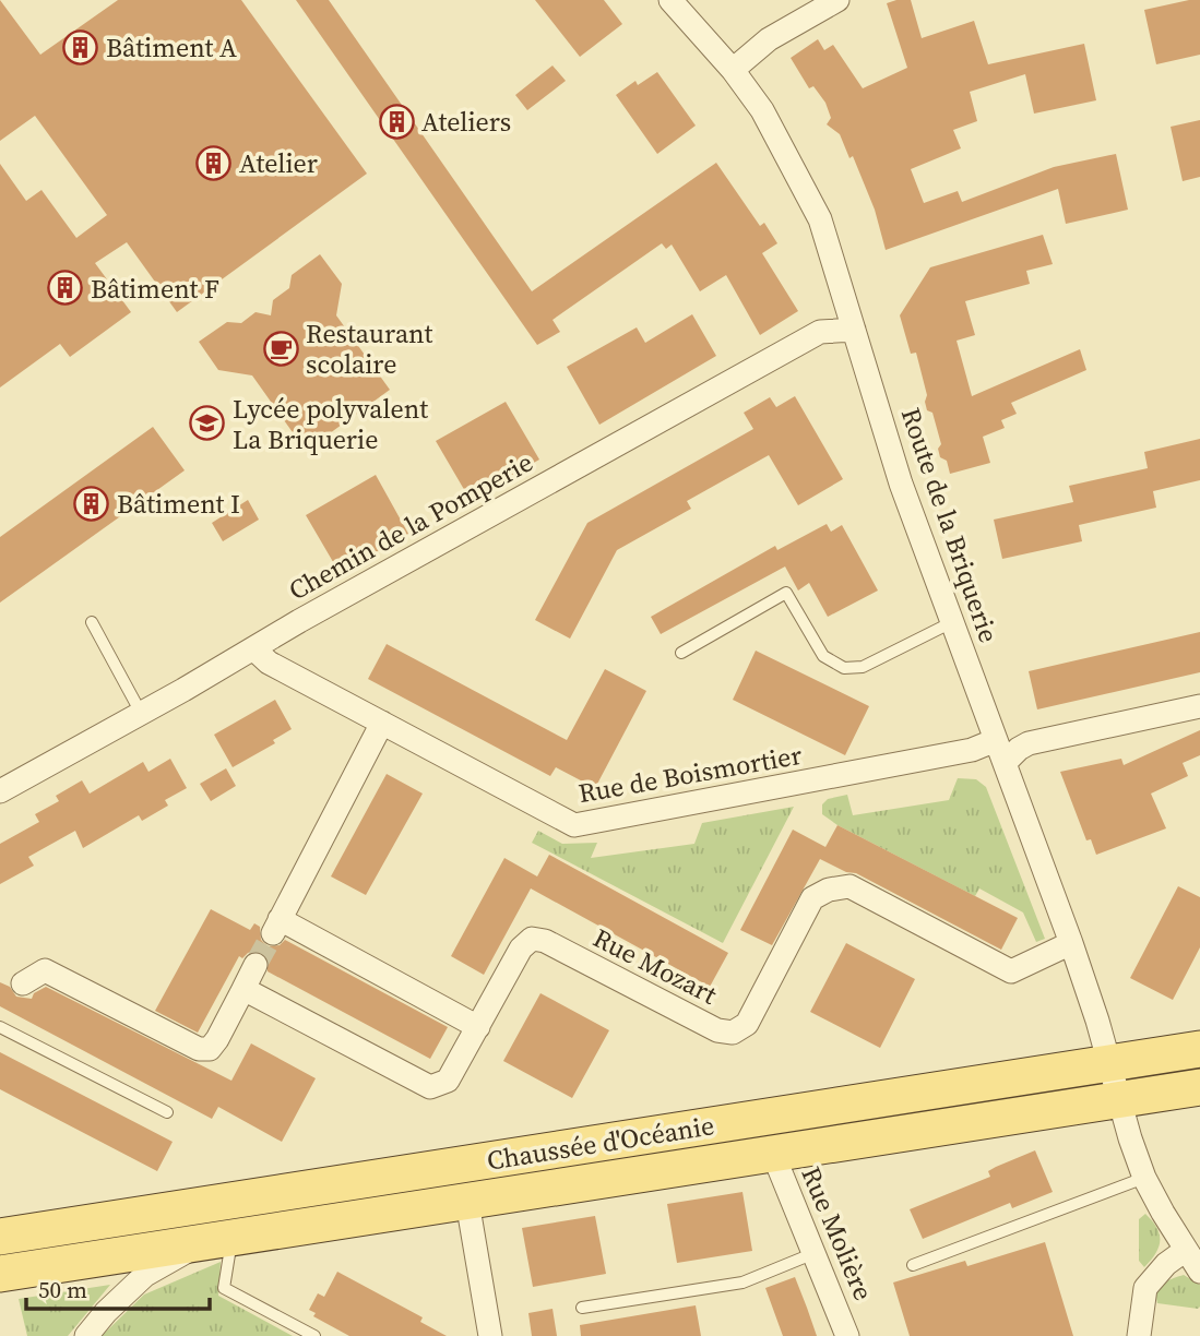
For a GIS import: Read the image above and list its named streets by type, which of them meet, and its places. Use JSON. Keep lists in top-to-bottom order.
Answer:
{
  "streets": {
    "main road": ["Chaussée d'Océanie"],
    "street": [
      "Route de la Briquerie",
      "Chemin de la Pomperie",
      "Rue de Boismortier",
      "Rue Mozart",
      "Rue Molière"
    ]
  },
  "crossings": [
    ["Route de la Briquerie", "Chemin de la Pomperie"],
    ["Route de la Briquerie", "Rue de Boismortier"],
    ["Route de la Briquerie", "Rue Mozart"],
    ["Route de la Briquerie", "Chaussée d'Océanie"],
    ["Chemin de la Pomperie", "Rue de Boismortier"],
    ["Chaussée d'Océanie", "Rue Molière"]
  ],
  "places": {
    "building": [
      "Bâtiment A",
      "Ateliers",
      "Atelier",
      "Bâtiment F",
      "Bâtiment I"
    ],
    "cafe": ["Restaurant scolaire"],
    "school or university": ["Lycée polyvalent La Briquerie"]
  },
  "scale_bar": "50 m"
}
